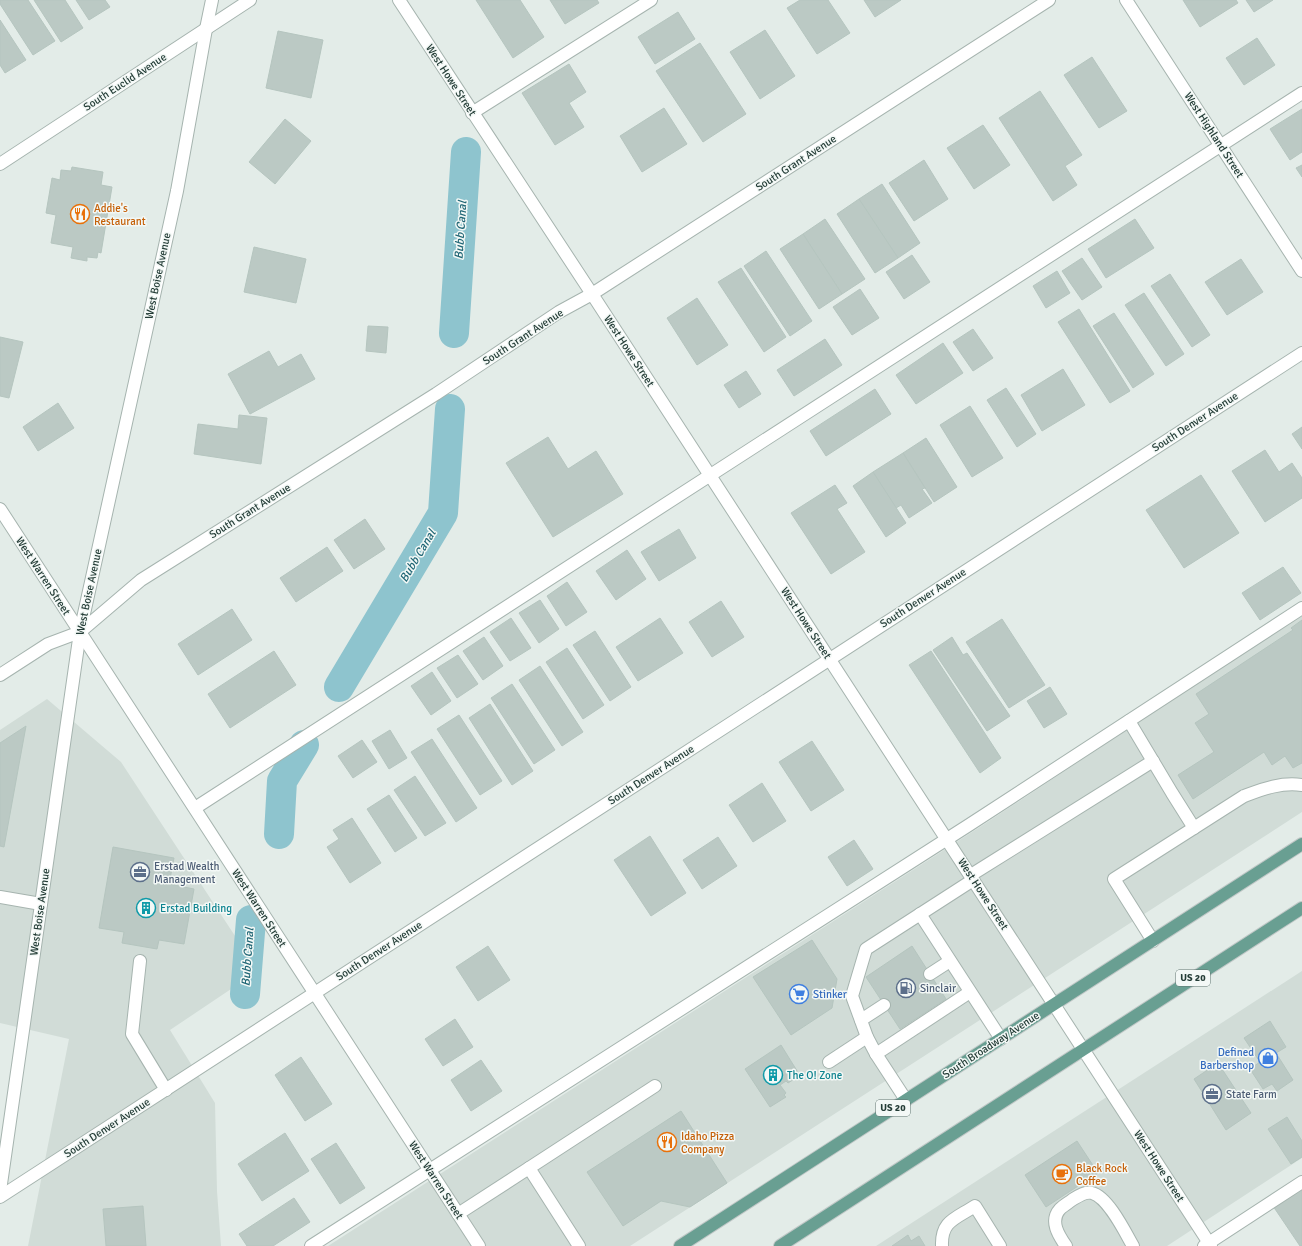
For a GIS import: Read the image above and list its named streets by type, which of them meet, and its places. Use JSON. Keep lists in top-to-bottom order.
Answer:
{
  "streets": {
    "main road": ["US 20", "South Broadway Avenue"],
    "street": [
      "West Howe Street",
      "South Euclid Avenue",
      "West Highland Street",
      "South Grant Avenue",
      "West Boise Avenue",
      "South Denver Avenue",
      "West Warren Street"
    ]
  },
  "crossings": [
    ["West Howe Street", "South Grant Avenue"],
    ["West Howe Street", "South Denver Avenue"],
    ["West Howe Street", "US 20"],
    ["West Howe Street", "South Broadway Avenue"],
    ["South Euclid Avenue", "West Boise Avenue"],
    ["South Grant Avenue", "West Boise Avenue"],
    ["South Grant Avenue", "West Warren Street"],
    ["West Boise Avenue", "West Warren Street"],
    ["South Denver Avenue", "West Warren Street"]
  ],
  "water": ["Bubb Canal"],
  "places": {
    "restaurant": ["Addie's Restaurant", "Idaho Pizza Company"],
    "office": ["Erstad Wealth Management", "State Farm"],
    "building": ["Erstad Building", "The O! Zone"],
    "fuel station": ["Sinclair"],
    "supermarket": ["Stinker"],
    "shop": ["Defined Barbershop"],
    "cafe": ["Black Rock Coffee"]
  }
}
